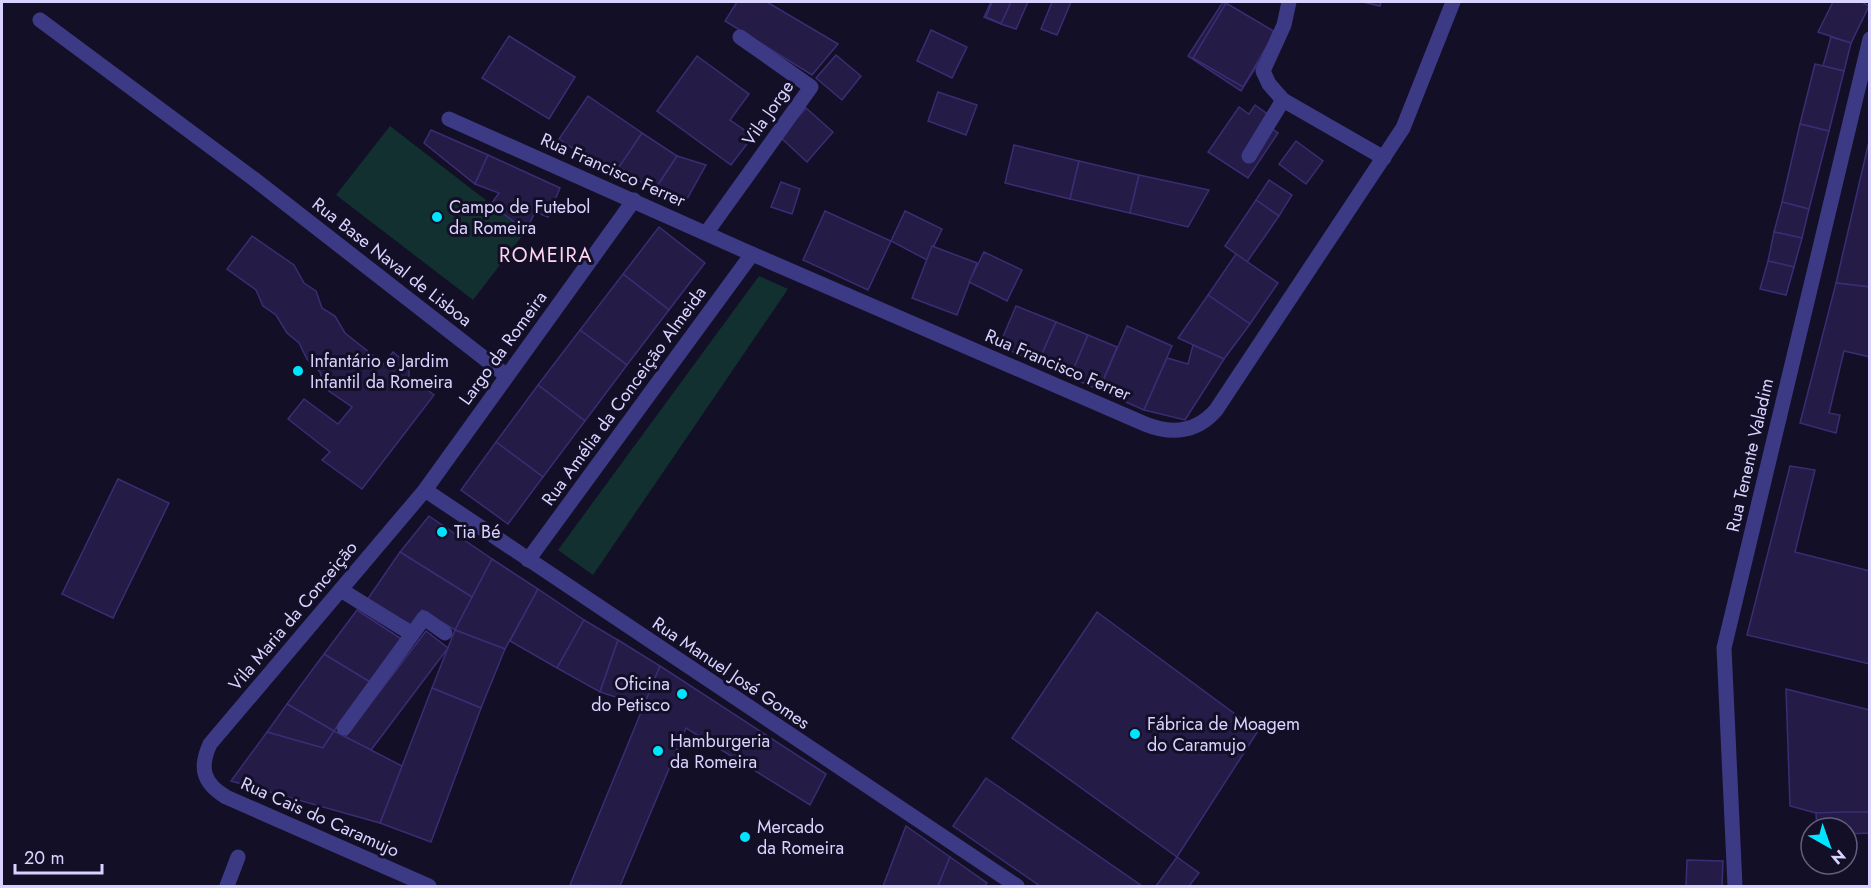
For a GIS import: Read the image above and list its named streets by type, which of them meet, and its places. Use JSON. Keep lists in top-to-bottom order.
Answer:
{
  "streets": {
    "street": [
      "Vila Jorge",
      "Rua Francisco Ferrer",
      "Rua Base Naval de Lisboa",
      "Largo da Romeira",
      "Rua Amélia da Conceição Almeida",
      "Rua Tenente Valadim",
      "Vila Maria da Conceição",
      "Rua Manuel José Gomes",
      "Rua Cais do Caramujo"
    ]
  },
  "crossings": [
    ["Vila Jorge", "Rua Francisco Ferrer"],
    ["Rua Francisco Ferrer", "Largo da Romeira"],
    ["Rua Francisco Ferrer", "Rua Amélia da Conceição Almeida"],
    ["Rua Base Naval de Lisboa", "Largo da Romeira"],
    ["Largo da Romeira", "Vila Maria da Conceição"],
    ["Largo da Romeira", "Rua Manuel José Gomes"],
    ["Rua Amélia da Conceição Almeida", "Rua Manuel José Gomes"],
    ["Vila Maria da Conceição", "Rua Manuel José Gomes"],
    ["Vila Maria da Conceição", "Rua Cais do Caramujo"]
  ],
  "districts": ["ROMEIRA"],
  "places": [
    "Campo de Futebol da Romeira",
    "Infantário e Jardim Infantil da Romeira",
    "Tia Bé",
    "Oficina do Petisco",
    "Fábrica de Moagem do Caramujo",
    "Hamburgeria da Romeira",
    "Mercado da Romeira"
  ],
  "scale_bar": "20 m",
  "north": "bottom right"
}
